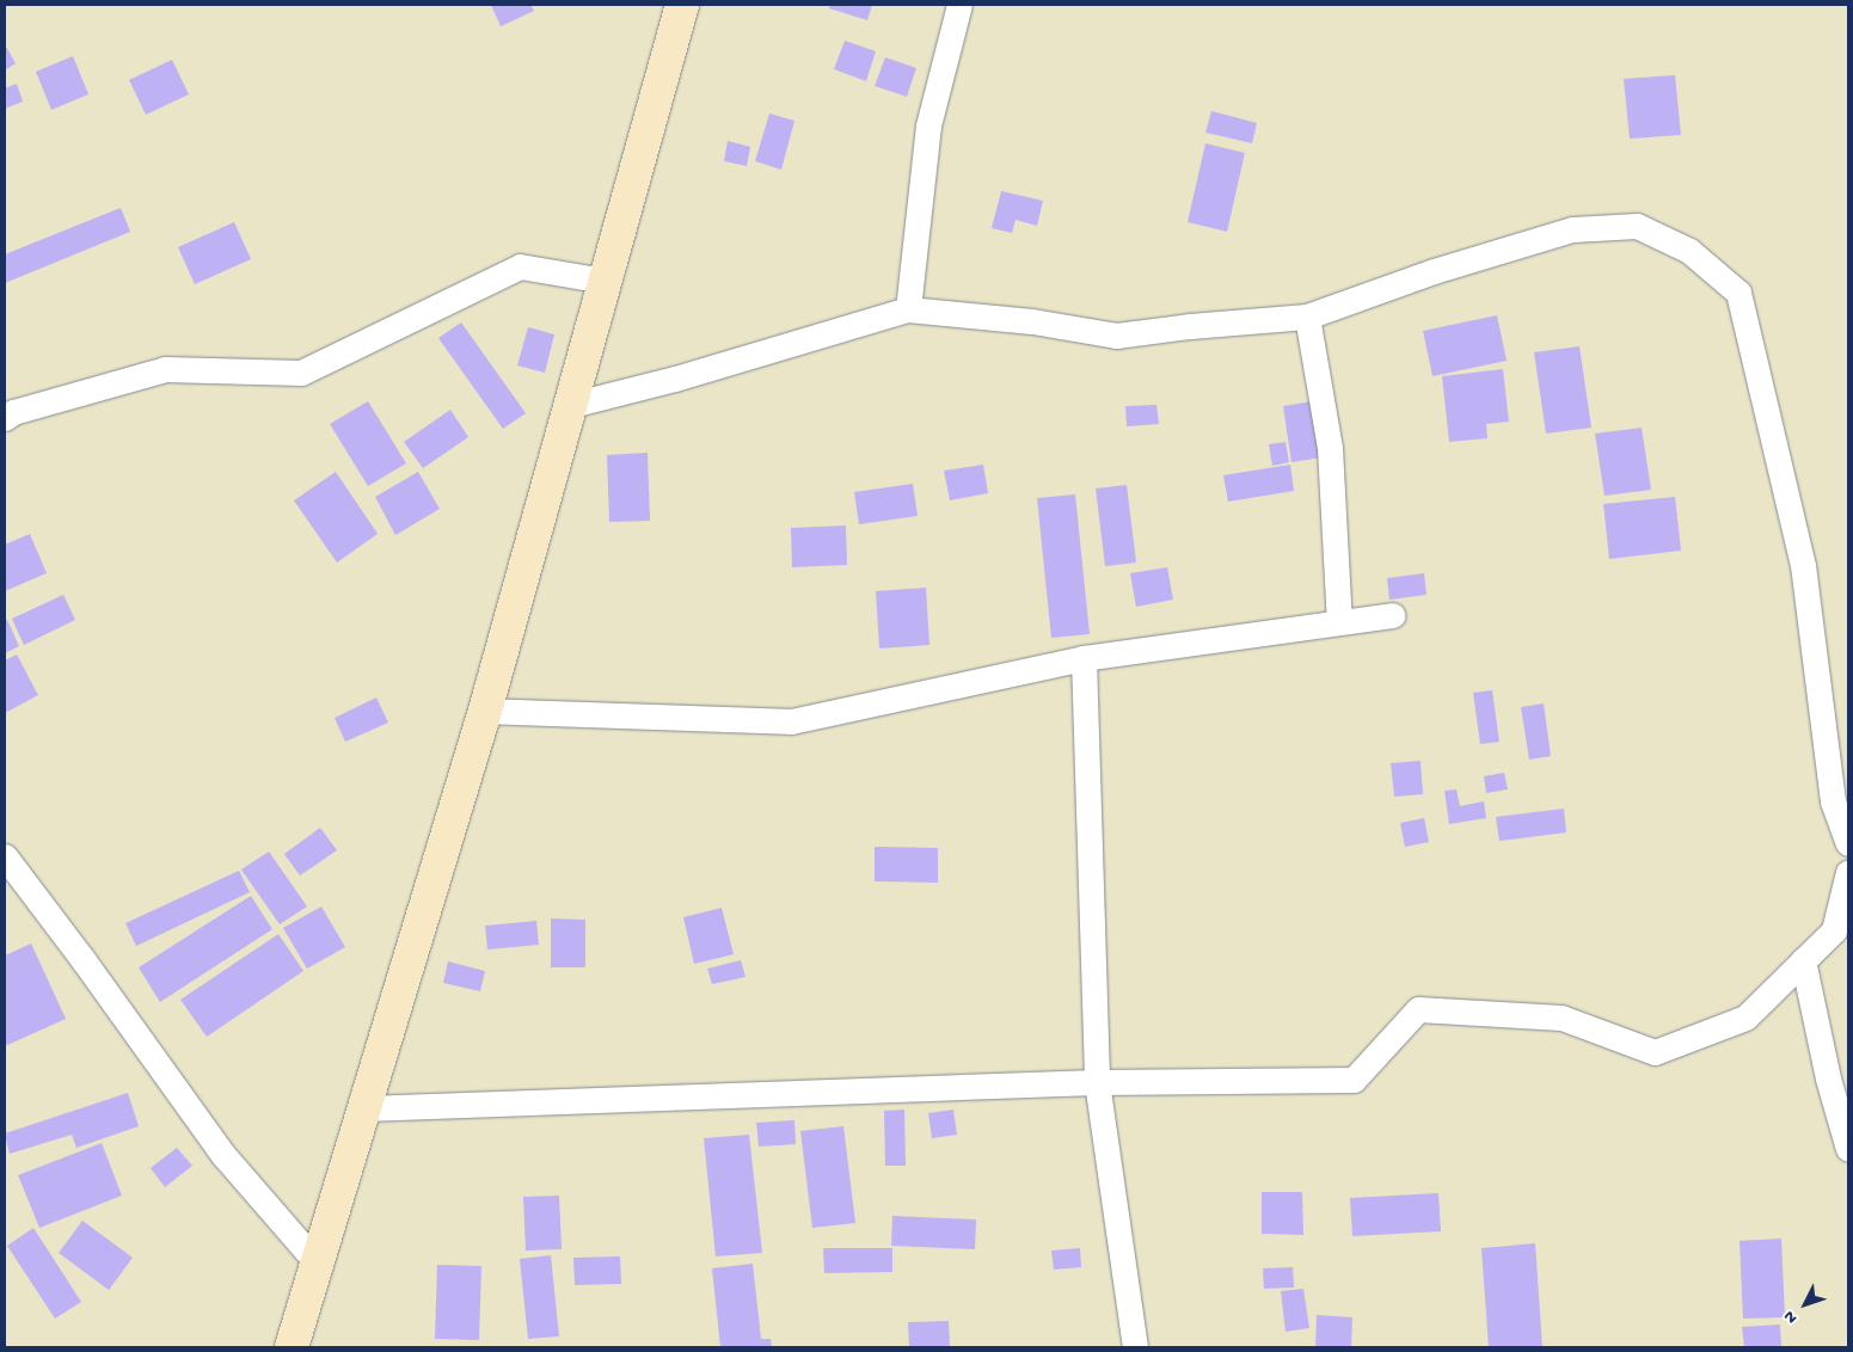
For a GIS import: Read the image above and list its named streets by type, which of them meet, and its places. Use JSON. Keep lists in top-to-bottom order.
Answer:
{
  "north": "bottom left"
}
